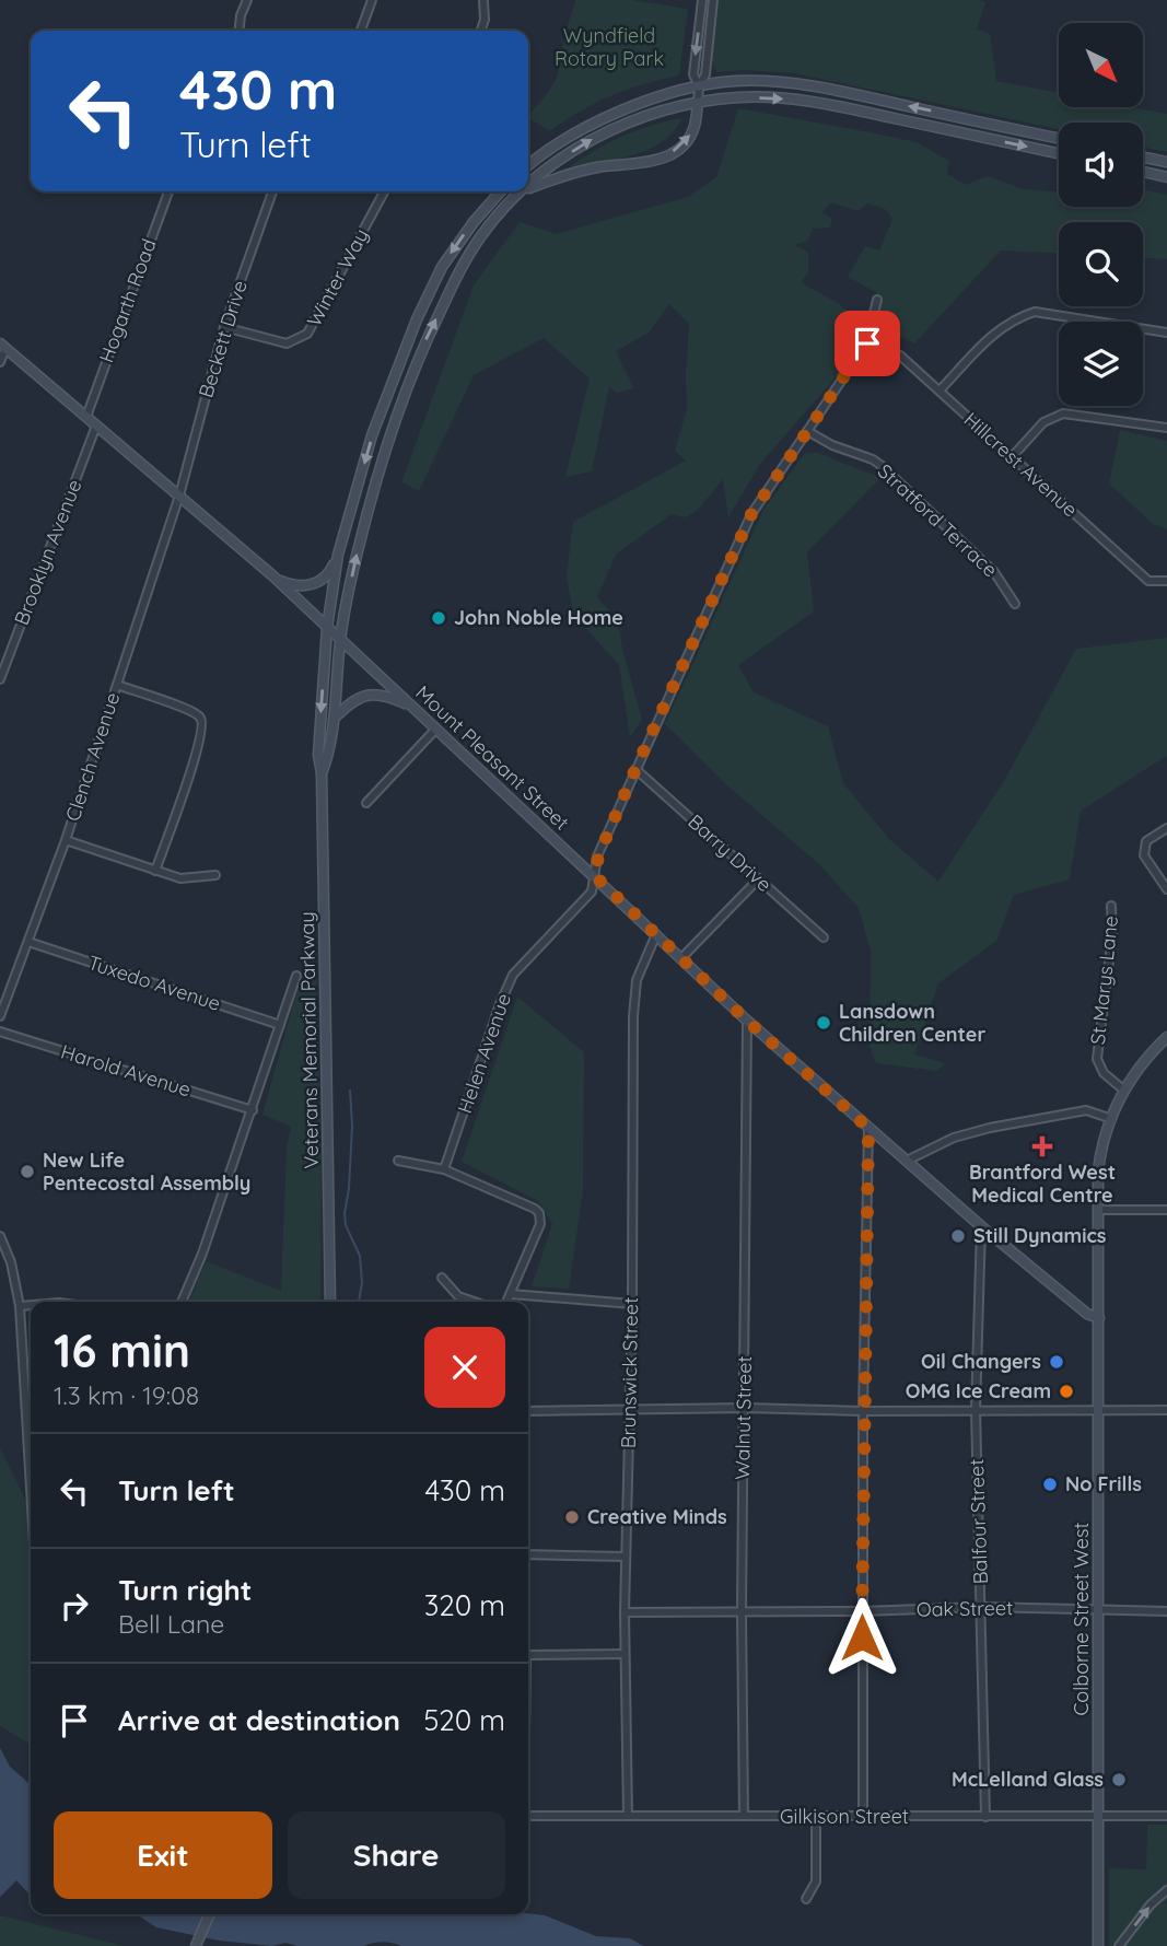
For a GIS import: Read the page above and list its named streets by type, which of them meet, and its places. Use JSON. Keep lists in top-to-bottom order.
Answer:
{
  "streets": {
    "main road": ["Mount Pleasant Street", "Veterans Memorial Parkway", "Colborne Street West"],
    "street": [
      "Winter Way",
      "Hogarth Road",
      "Beckett Drive",
      "Hillcrest Avenue",
      "Stratford Terrace",
      "Brooklyn Avenue",
      "Clench Avenue",
      "Barry Drive",
      "St Marys Lane",
      "Tuxedo Avenue",
      "Helen Avenue",
      "Harold Avenue",
      "Brunswick Street",
      "Walnut Street",
      "Balfour Street",
      "Oak Street",
      "Gilkison Street"
    ]
  },
  "crossings": [
    ["Winter Way", "Beckett Drive"],
    ["Hogarth Road", "Mount Pleasant Street"],
    ["Beckett Drive", "Clench Avenue"],
    ["Beckett Drive", "Mount Pleasant Street"],
    ["Hillcrest Avenue", "Helen Avenue"],
    ["Stratford Terrace", "Helen Avenue"],
    ["Brooklyn Avenue", "Mount Pleasant Street"],
    ["Clench Avenue", "Mount Pleasant Street"],
    ["Clench Avenue", "Tuxedo Avenue"],
    ["Mount Pleasant Street", "Veterans Memorial Parkway"],
    ["Mount Pleasant Street", "Helen Avenue"],
    ["Mount Pleasant Street", "Brunswick Street"],
    ["Mount Pleasant Street", "Walnut Street"],
    ["Mount Pleasant Street", "Balfour Street"],
    ["Mount Pleasant Street", "Colborne Street West"],
    ["Barry Drive", "Helen Avenue"],
    ["St Marys Lane", "Colborne Street West"],
    ["Brunswick Street", "Oak Street"],
    ["Brunswick Street", "Gilkison Street"],
    ["Walnut Street", "Oak Street"],
    ["Walnut Street", "Gilkison Street"],
    ["Balfour Street", "Oak Street"],
    ["Balfour Street", "Gilkison Street"],
    ["Oak Street", "Colborne Street West"],
    ["Colborne Street West", "Gilkison Street"]
  ],
  "parks": ["Wyndfield Rotary Park"],
  "places": {
    "other": [
      "John Noble Home",
      "Lansdown Children Center",
      "New Life Pentecostal Assembly",
      "Still Dynamics",
      "Oil Changers",
      "OMG Ice Cream",
      "No Frills",
      "Creative Minds",
      "McLelland Glass"
    ],
    "health": ["Brantford West Medical Centre"]
  },
  "north": "bottom right",
  "page": {
    "turn": ["430 m", "Turn left"],
    "heading": ["16 min", "1.3 km · 19:08"],
    "list": [
      {
        "name": "Turn left",
        "value": "430 m"
      },
      {
        "name": "Turn right",
        "note": "Bell Lane",
        "value": "320 m"
      },
      {
        "name": "Arrive at destination",
        "value": "520 m"
      }
    ],
    "buttons": ["Exit", "Share"]
  }
}
